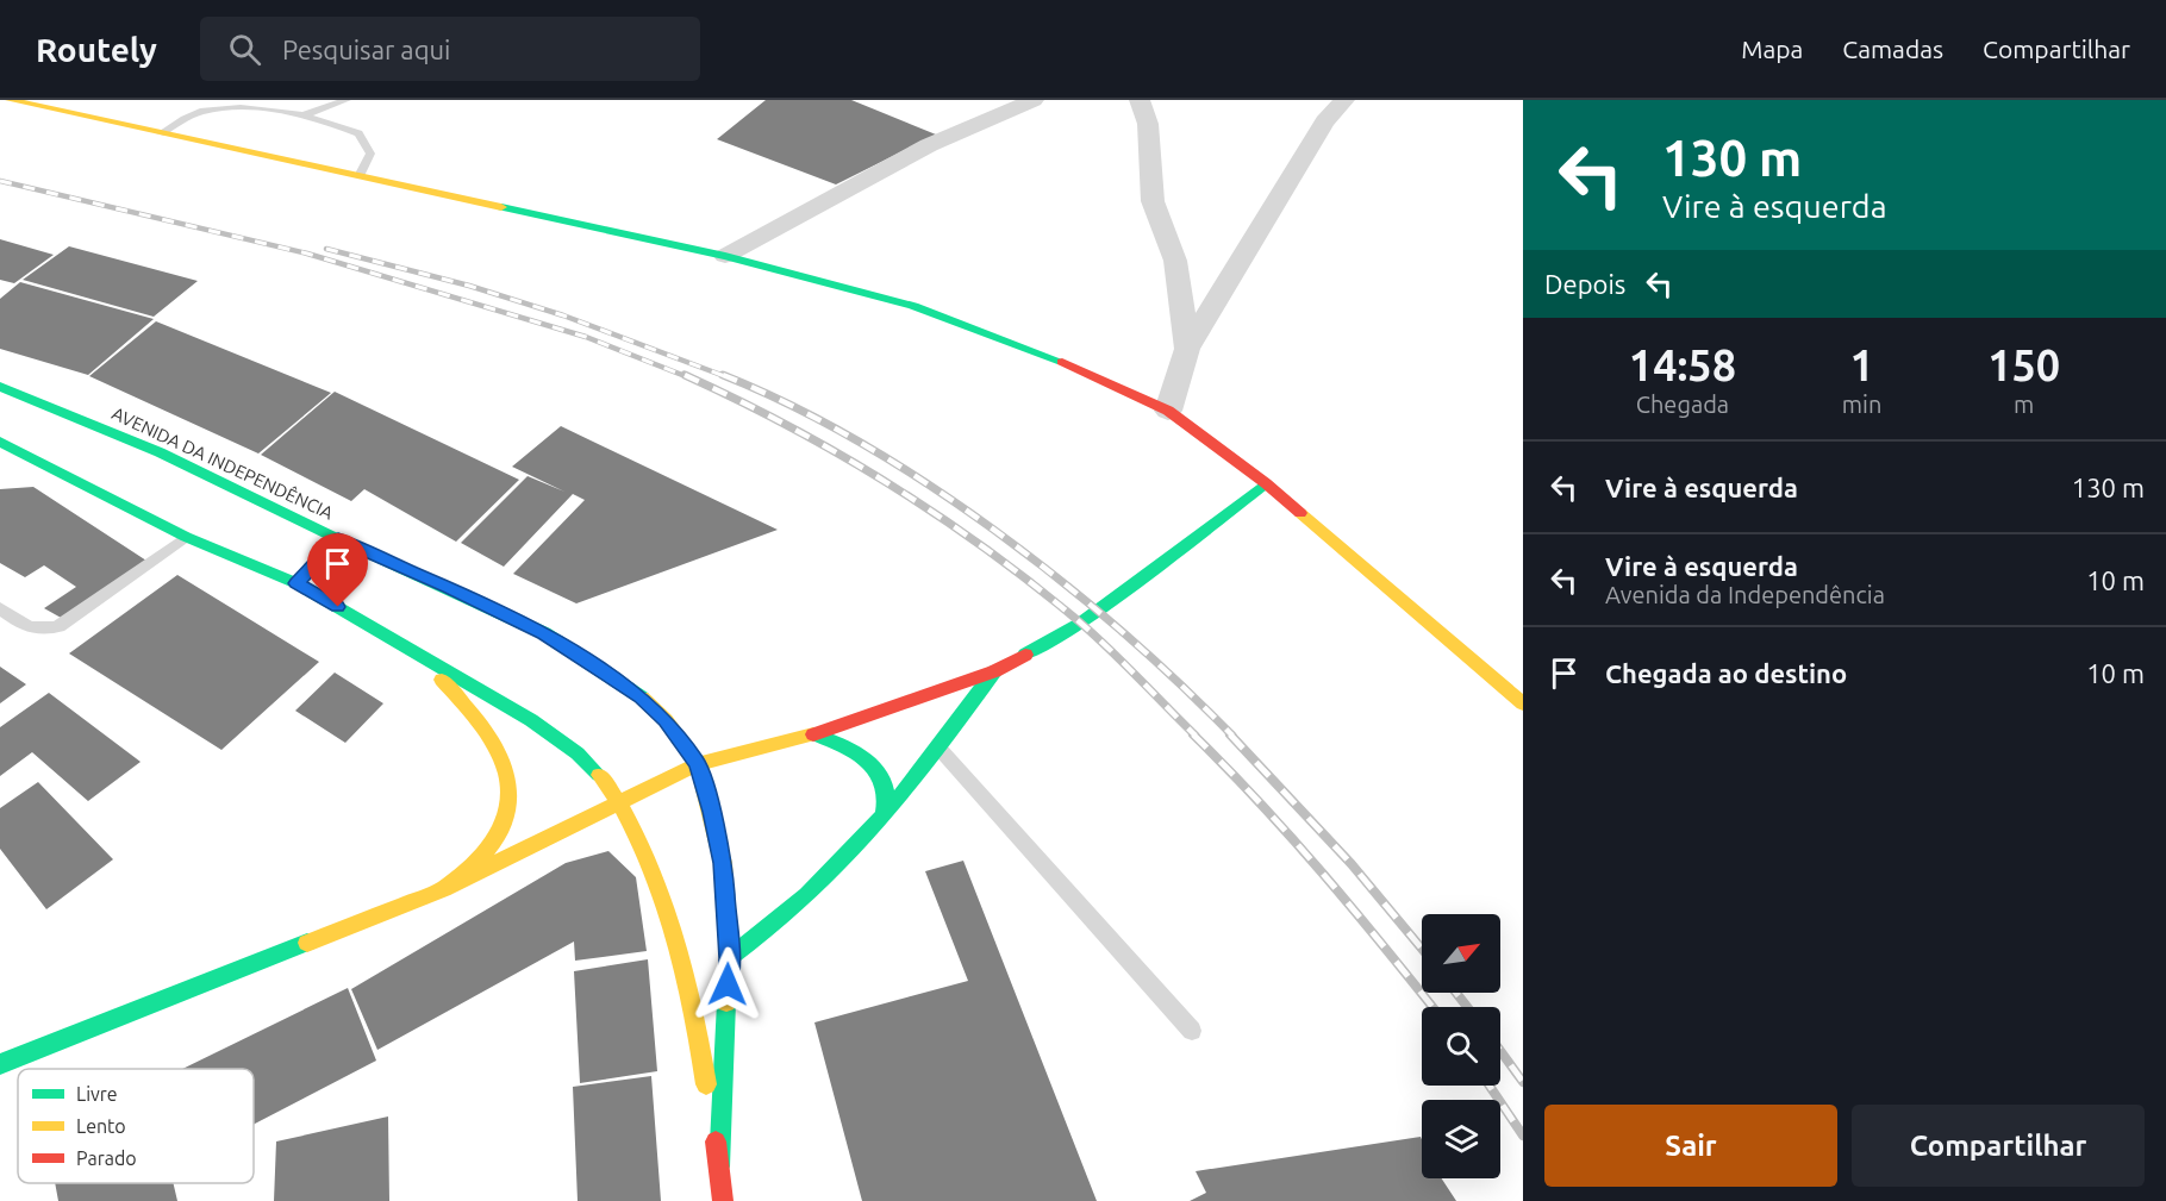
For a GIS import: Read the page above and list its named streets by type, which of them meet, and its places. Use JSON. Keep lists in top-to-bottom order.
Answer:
{
  "streets": {
    "street": ["AVENIDA DA INDEPENDÊNCIA"]
  },
  "legend": ["Livre", "Lento", "Parado"],
  "north": "top right",
  "page": {
    "header": "Routely",
    "search": "Pesquisar aqui",
    "nav": ["Mapa", "Camadas", "Compartilhar"],
    "turn": ["130 m", "Vire à esquerda"],
    "then": "Depois",
    "eta": [
      "14:58",
      "Chegada",
      "1",
      "min",
      "150",
      "m"
    ],
    "list": [
      {
        "name": "Vire à esquerda",
        "value": "130 m"
      },
      {
        "name": "Vire à esquerda",
        "note": "Avenida da Independência",
        "value": "10 m"
      },
      {
        "name": "Chegada ao destino",
        "value": "10 m"
      }
    ],
    "buttons": ["Sair", "Compartilhar"]
  }
}
